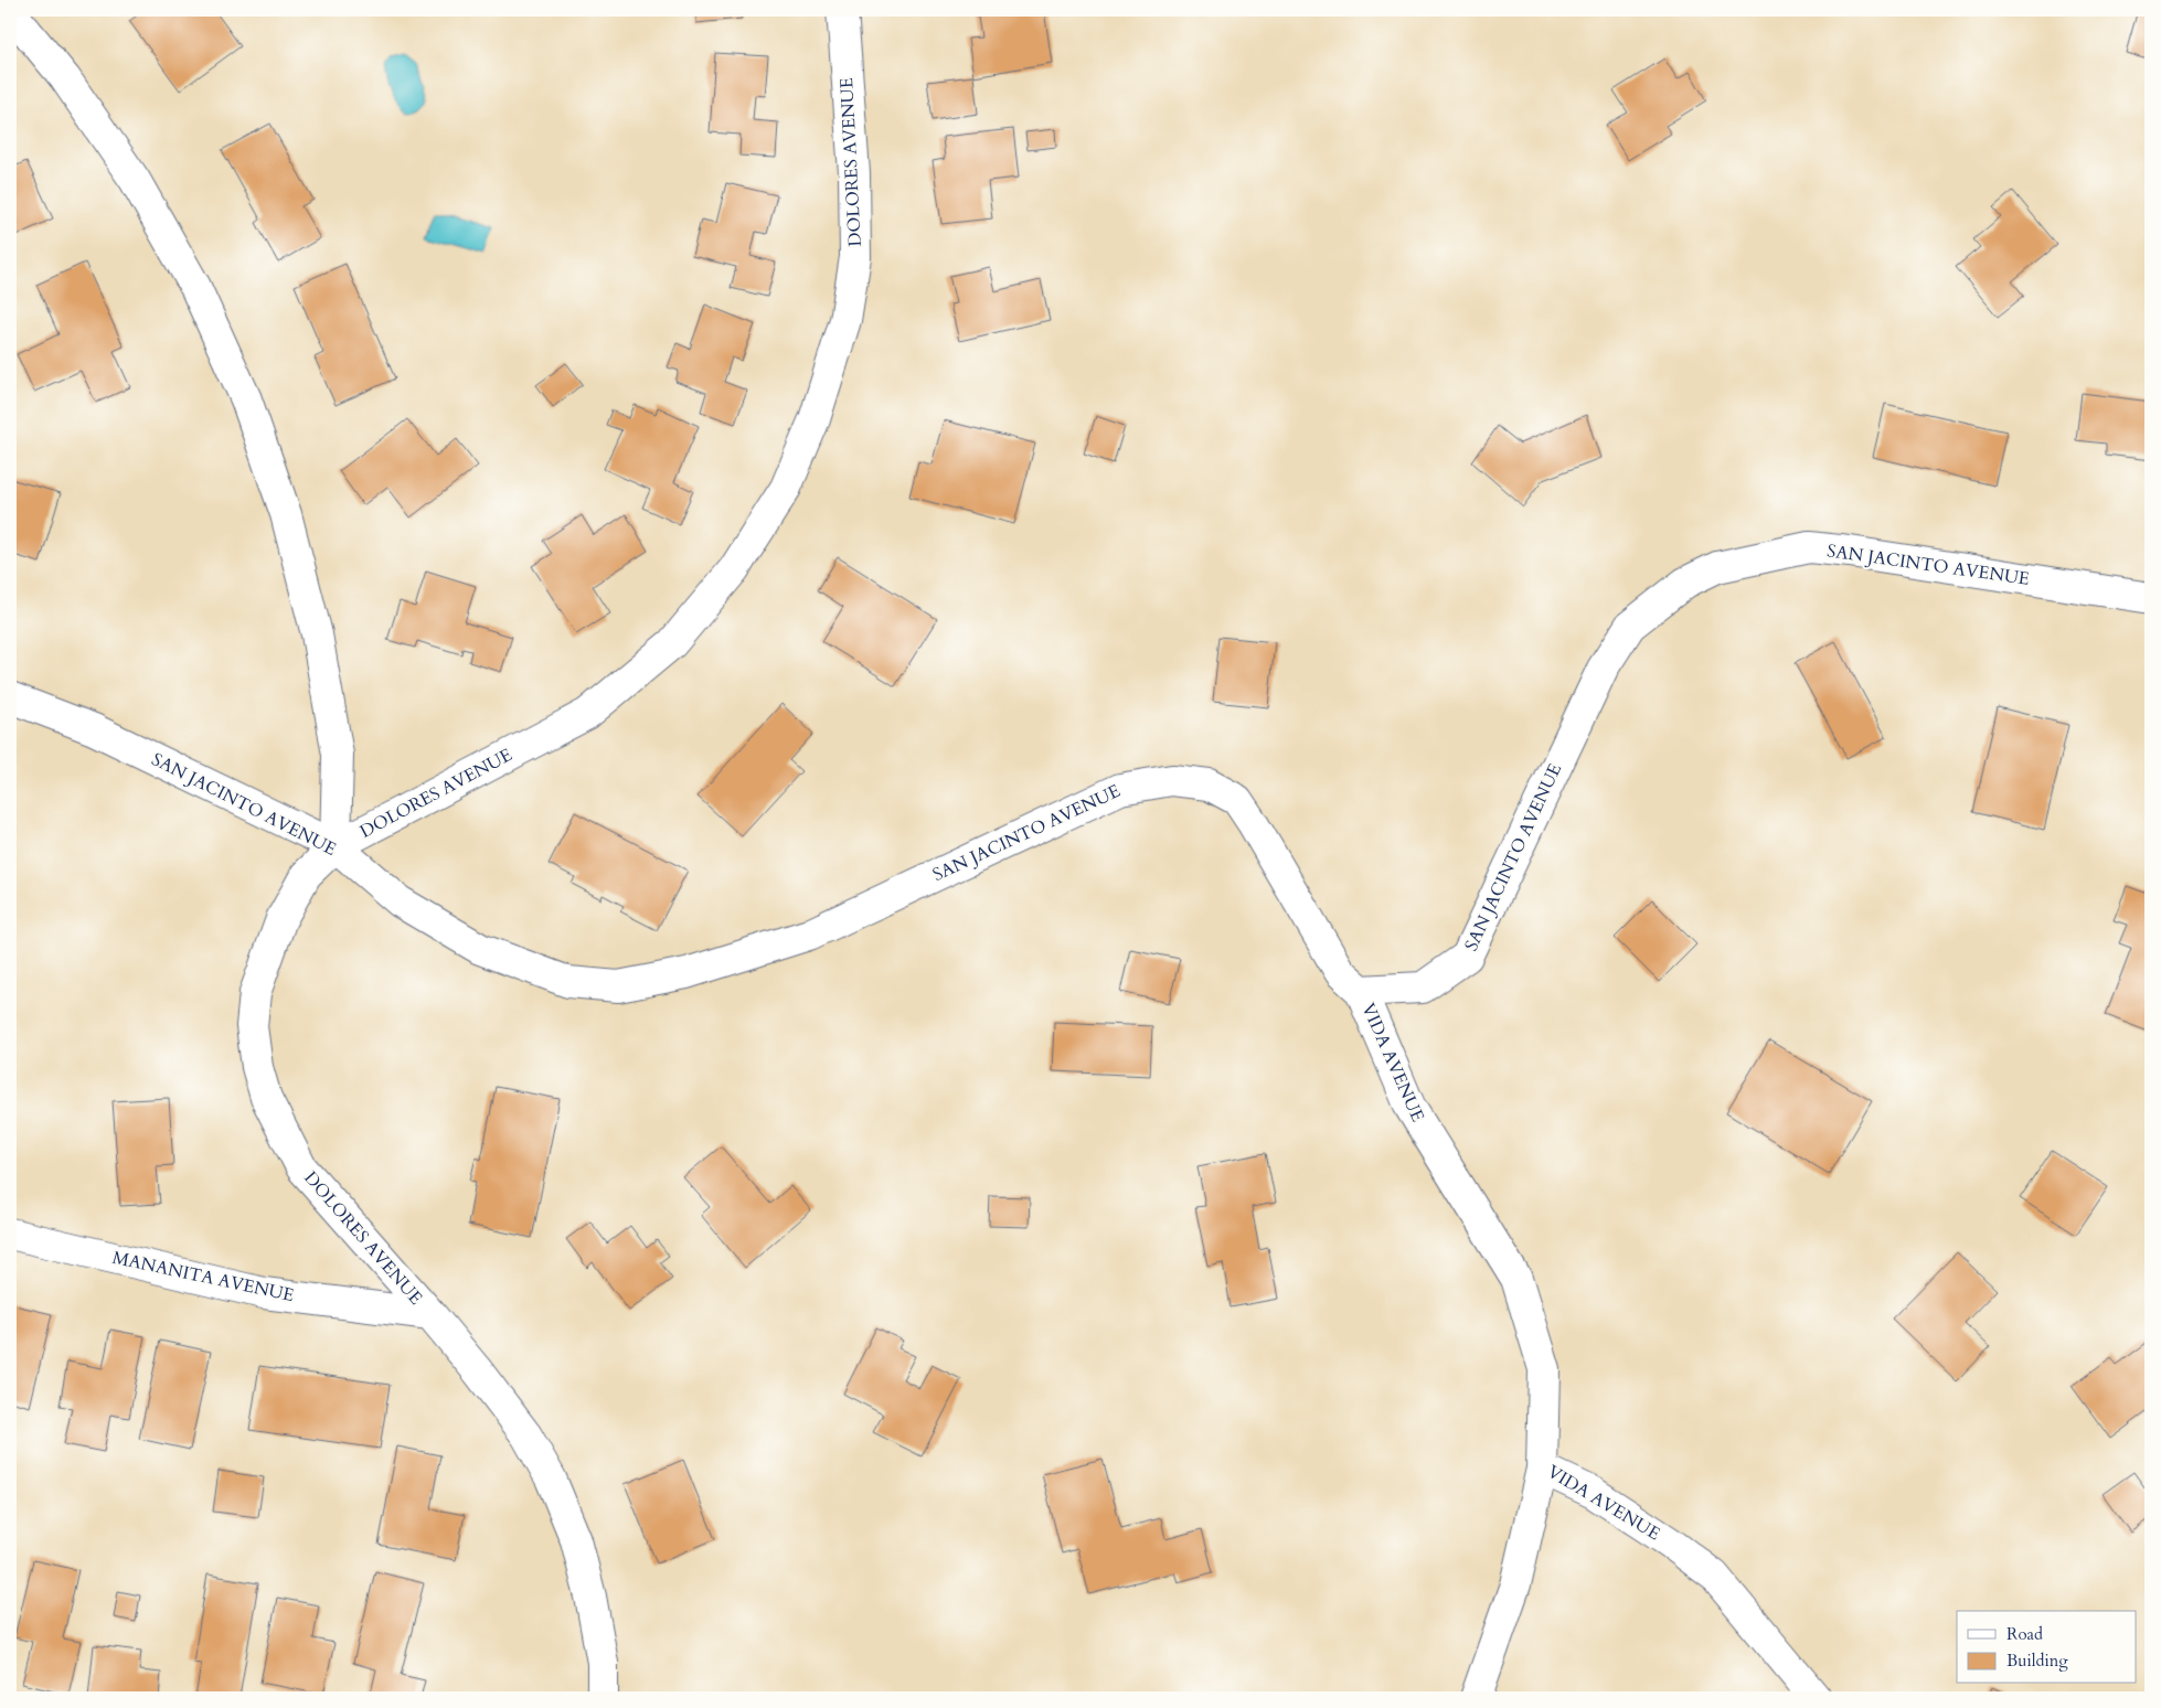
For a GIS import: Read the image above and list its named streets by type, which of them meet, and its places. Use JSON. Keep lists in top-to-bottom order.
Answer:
{
  "streets": {
    "street": [
      "DOLORES AVENUE",
      "SAN JACINTO AVENUE",
      "VIDA AVENUE",
      "MANANITA AVENUE"
    ]
  },
  "crossings": [
    ["DOLORES AVENUE", "SAN JACINTO AVENUE"],
    ["DOLORES AVENUE", "MANANITA AVENUE"],
    ["SAN JACINTO AVENUE", "VIDA AVENUE"]
  ],
  "legend": ["Road", "Building"]
}
